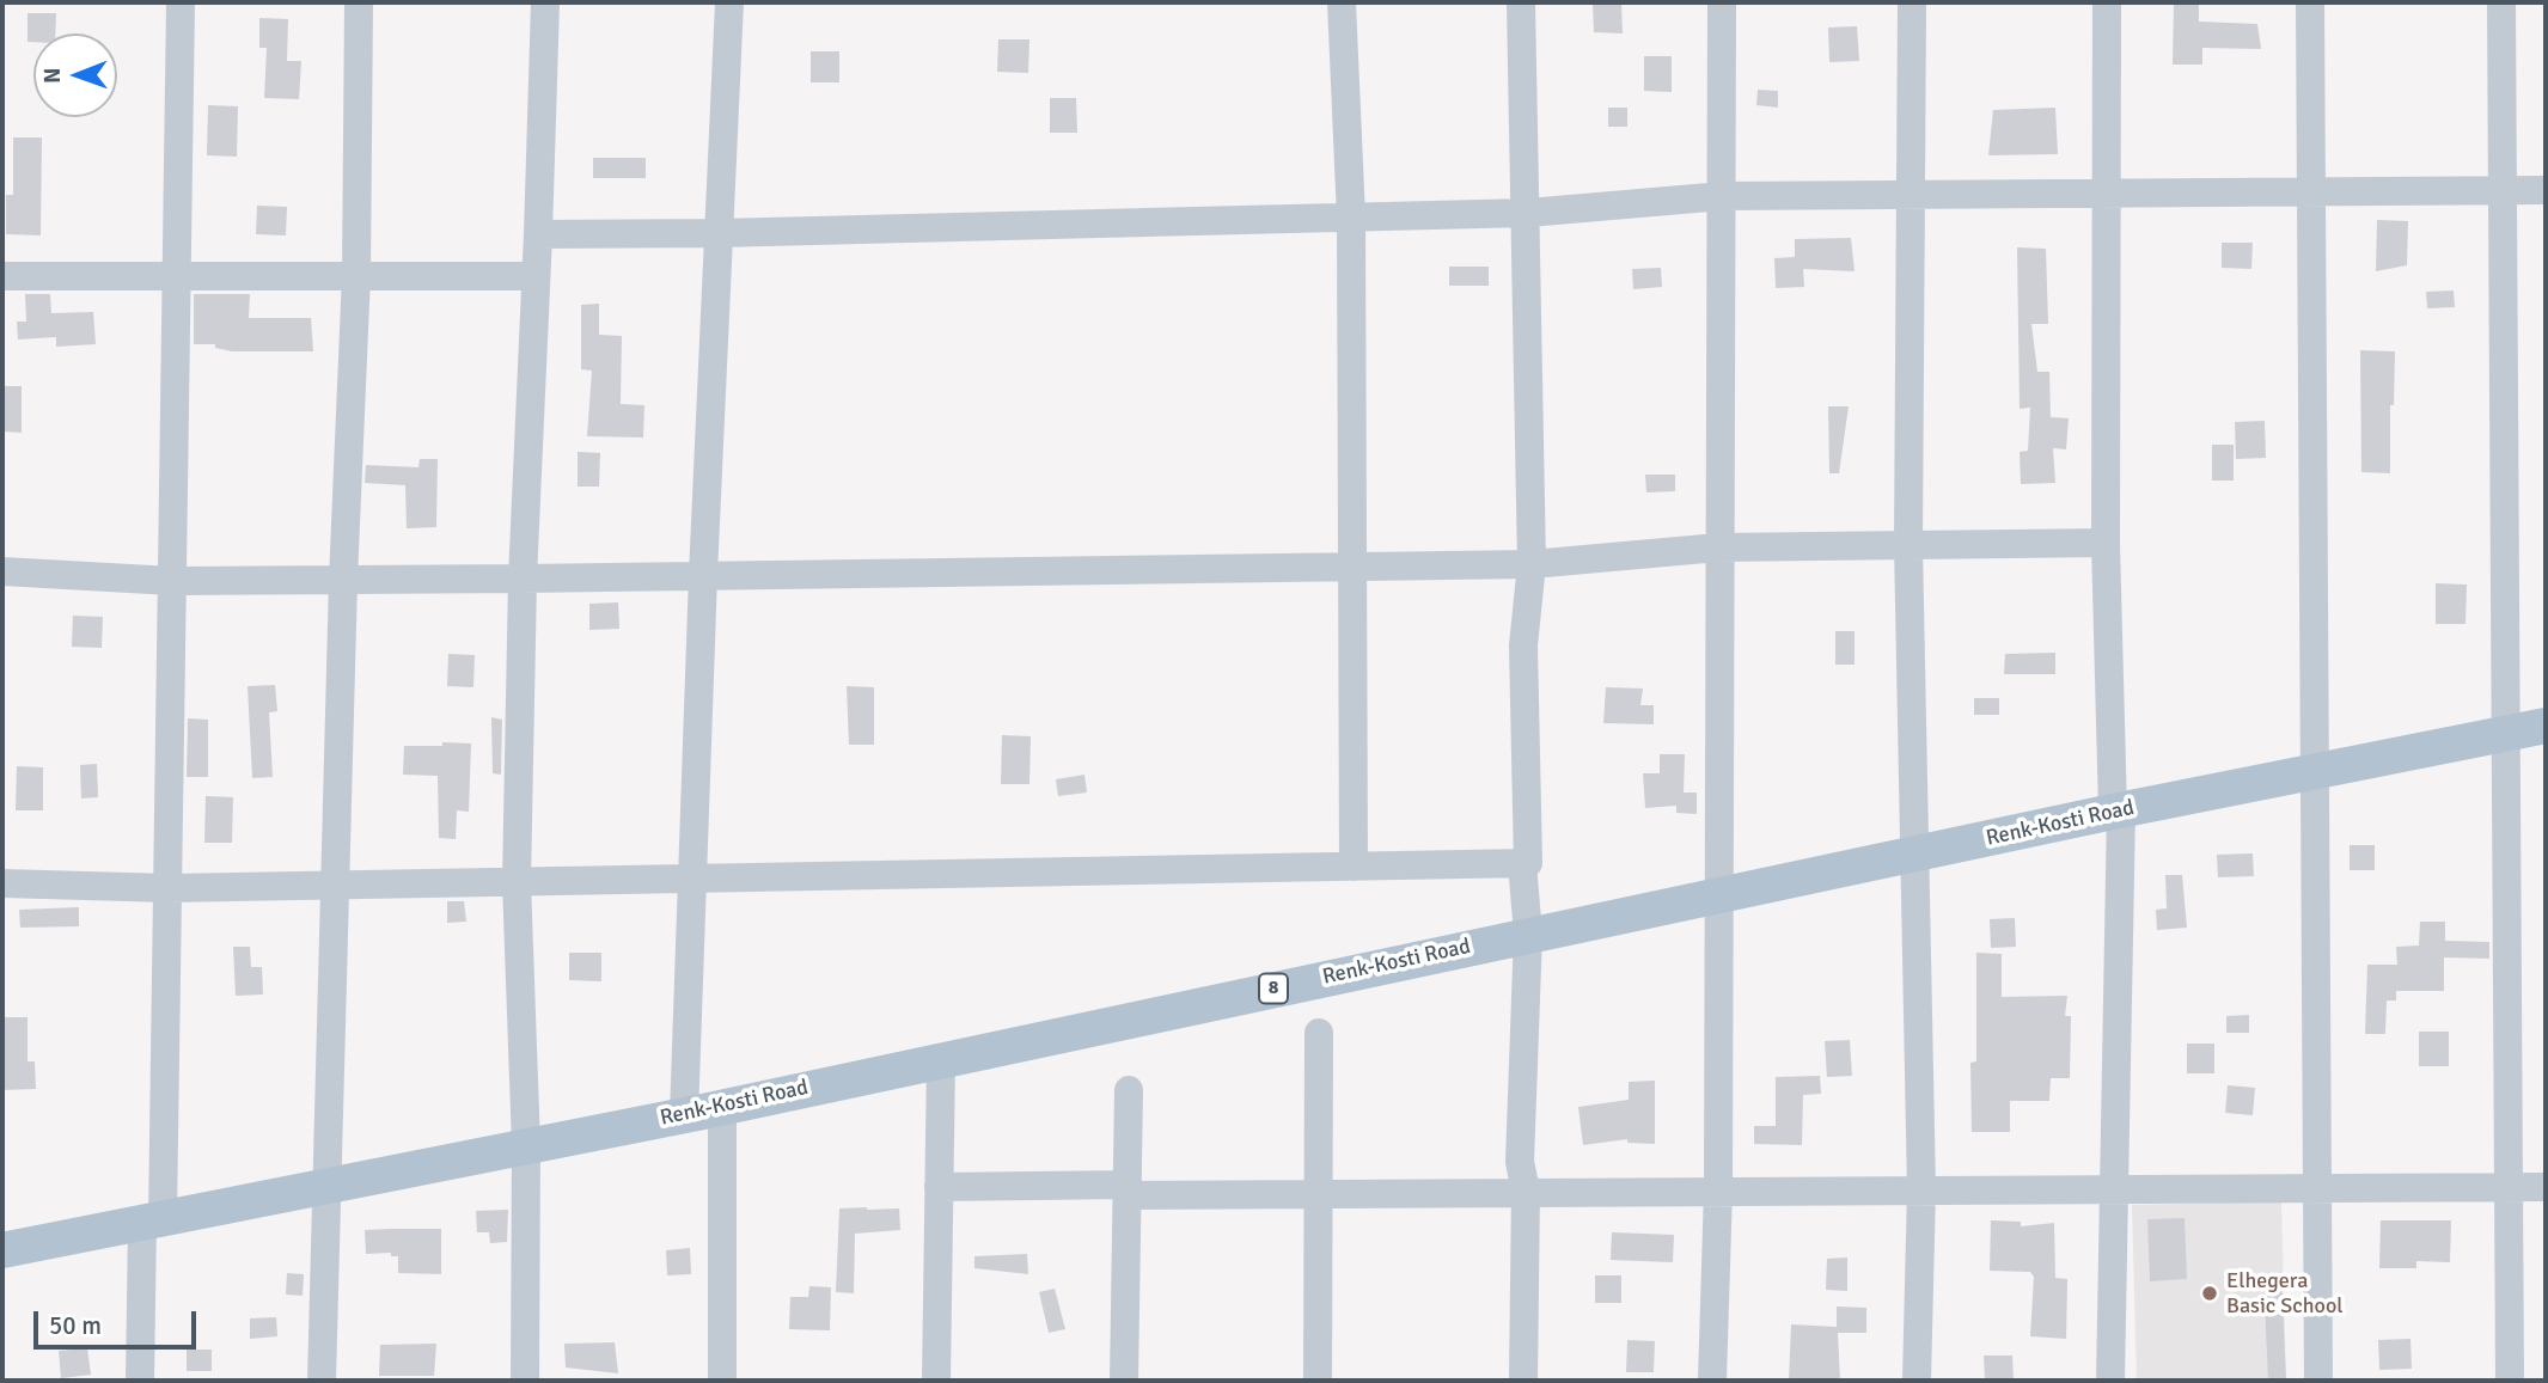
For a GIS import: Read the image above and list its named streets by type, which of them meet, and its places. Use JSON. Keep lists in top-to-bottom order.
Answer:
{
  "streets": {
    "main road": ["Renk-Kosti Road", "8"]
  },
  "places": ["Elhegera Basic School"],
  "scale_bar": "50 m",
  "north": "left"
}
